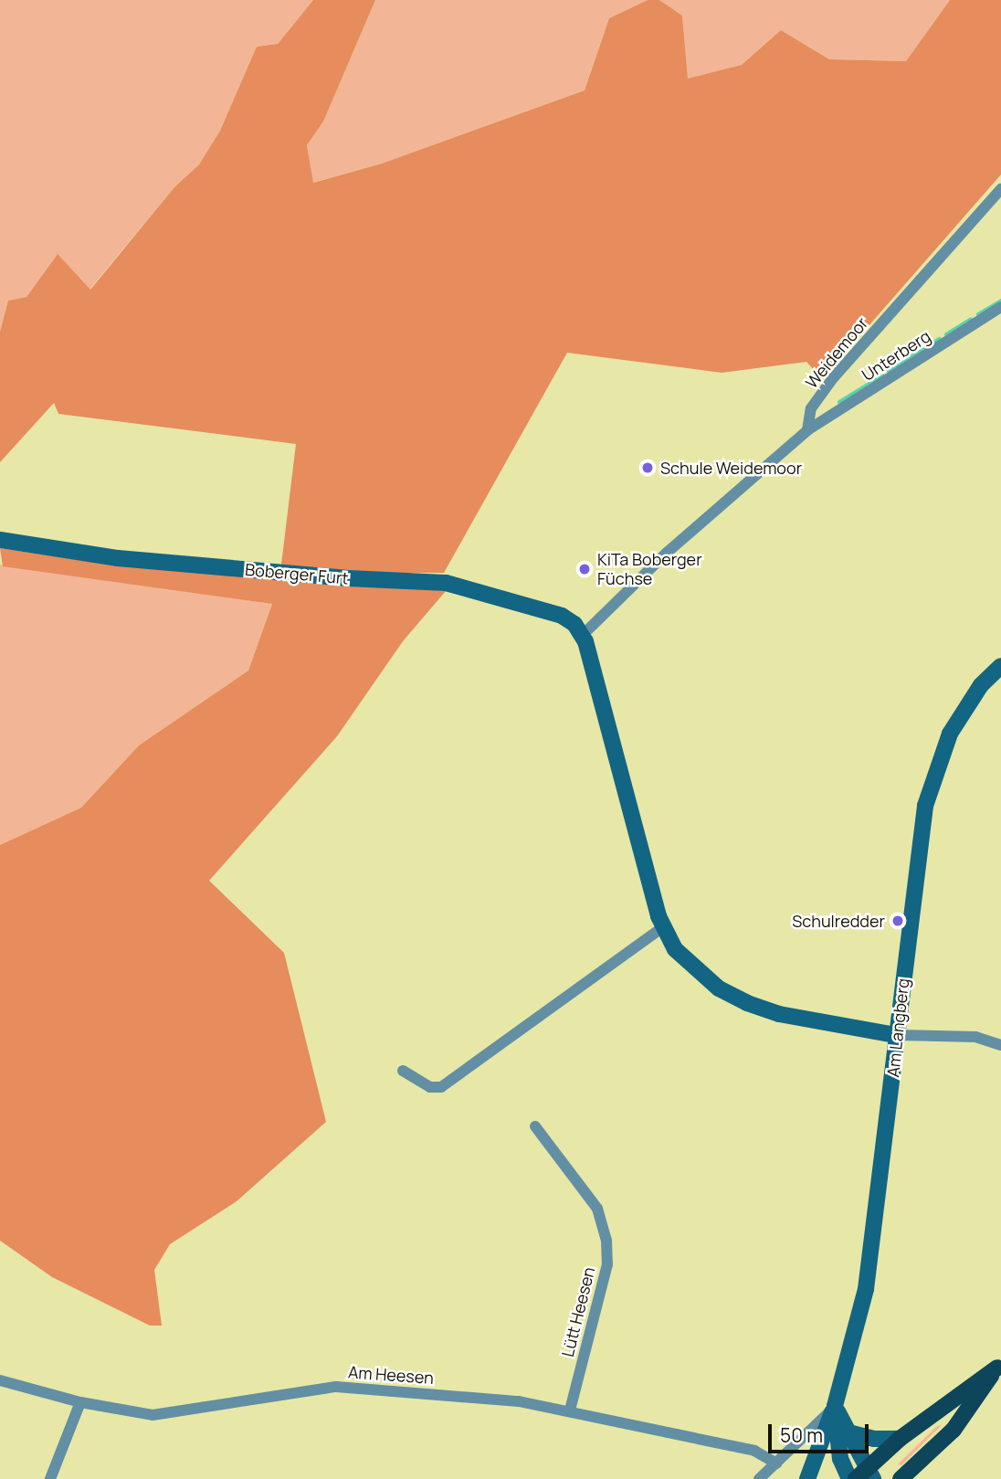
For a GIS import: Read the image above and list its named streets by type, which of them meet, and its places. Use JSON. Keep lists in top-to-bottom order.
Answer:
{
  "streets": {
    "street": [
      "Weidemoor",
      "Unterberg",
      "Boberger Furt",
      "Am Langberg",
      "Lütt Heesen",
      "Am Heesen"
    ]
  },
  "crossings": [
    ["Weidemoor", "Unterberg"],
    ["Lütt Heesen", "Am Heesen"]
  ],
  "places": ["Schule Weidemoor", "KiTa Boberger Füchse", "Schulredder"],
  "scale_bar": "50 m"
}
